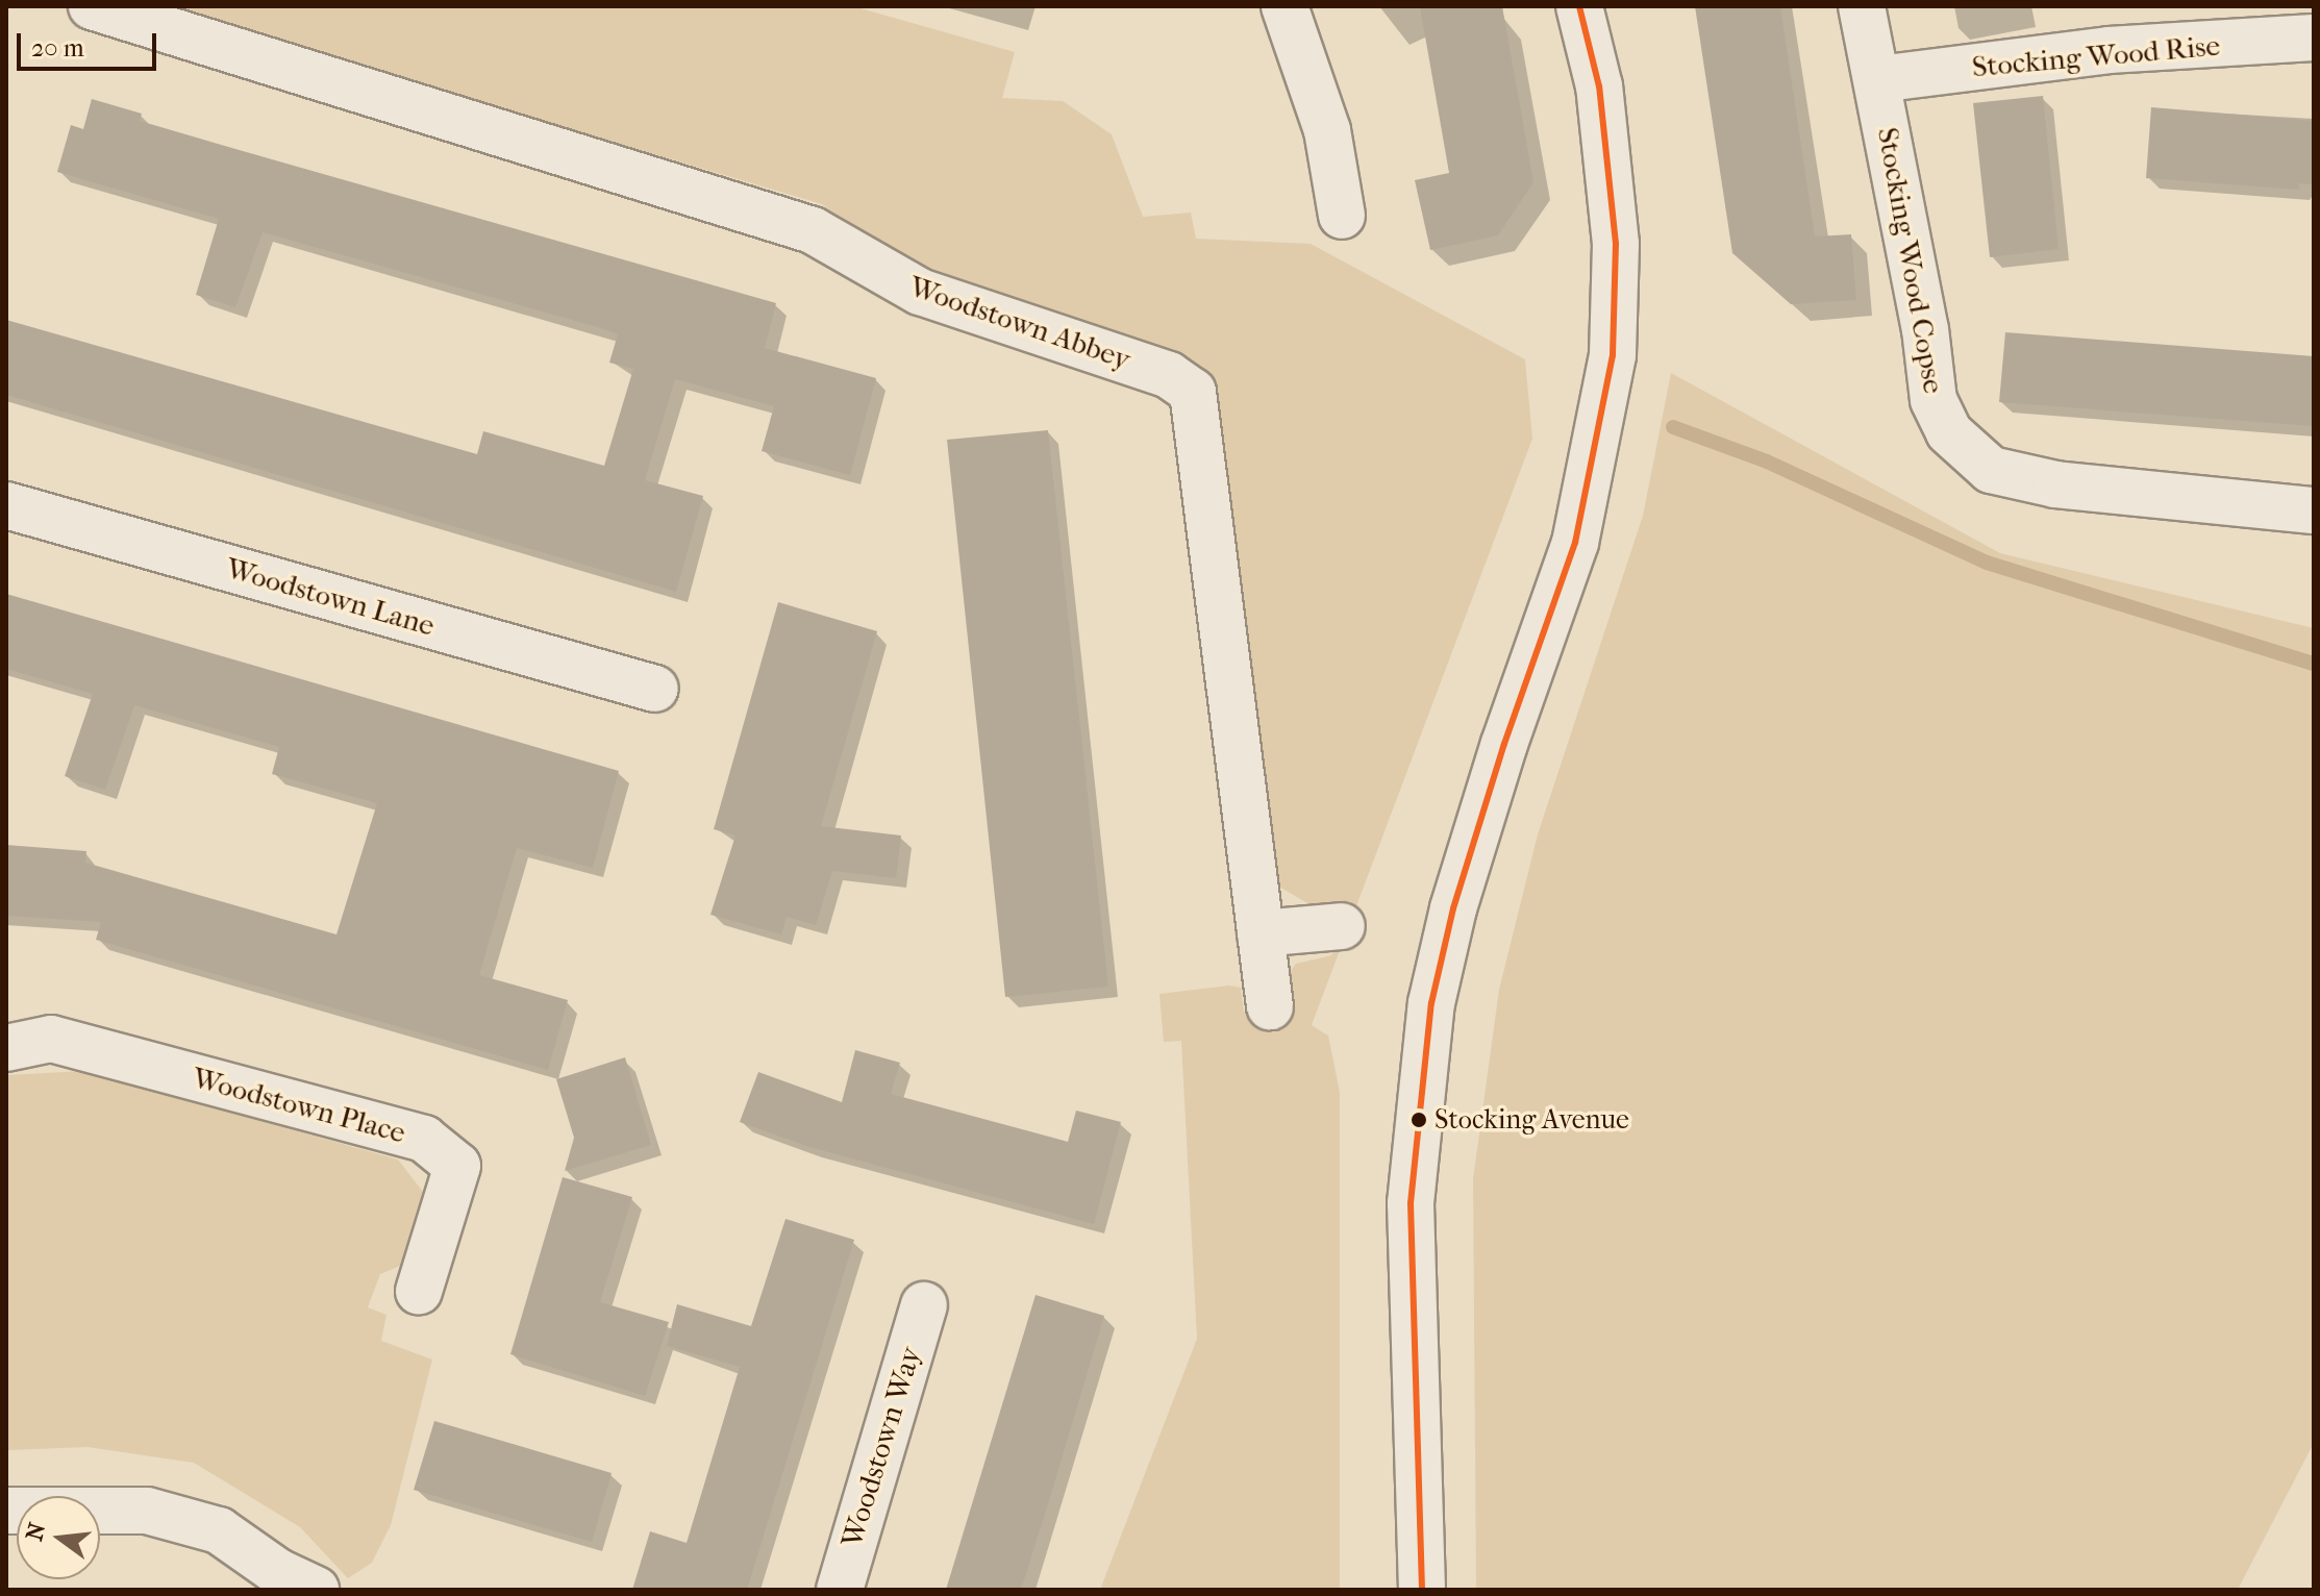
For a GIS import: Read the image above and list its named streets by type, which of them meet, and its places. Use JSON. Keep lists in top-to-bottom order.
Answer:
{
  "streets": {
    "street": [
      "Stocking Wood Rise",
      "Stocking Wood Copse",
      "Woodstown Abbey",
      "Woodstown Lane",
      "Woodstown Place",
      "Woodstown Way"
    ]
  },
  "crossings": [
    ["Stocking Wood Rise", "Stocking Wood Copse"]
  ],
  "places": ["Stocking Avenue"],
  "scale_bar": "20 m",
  "north": "left"
}
